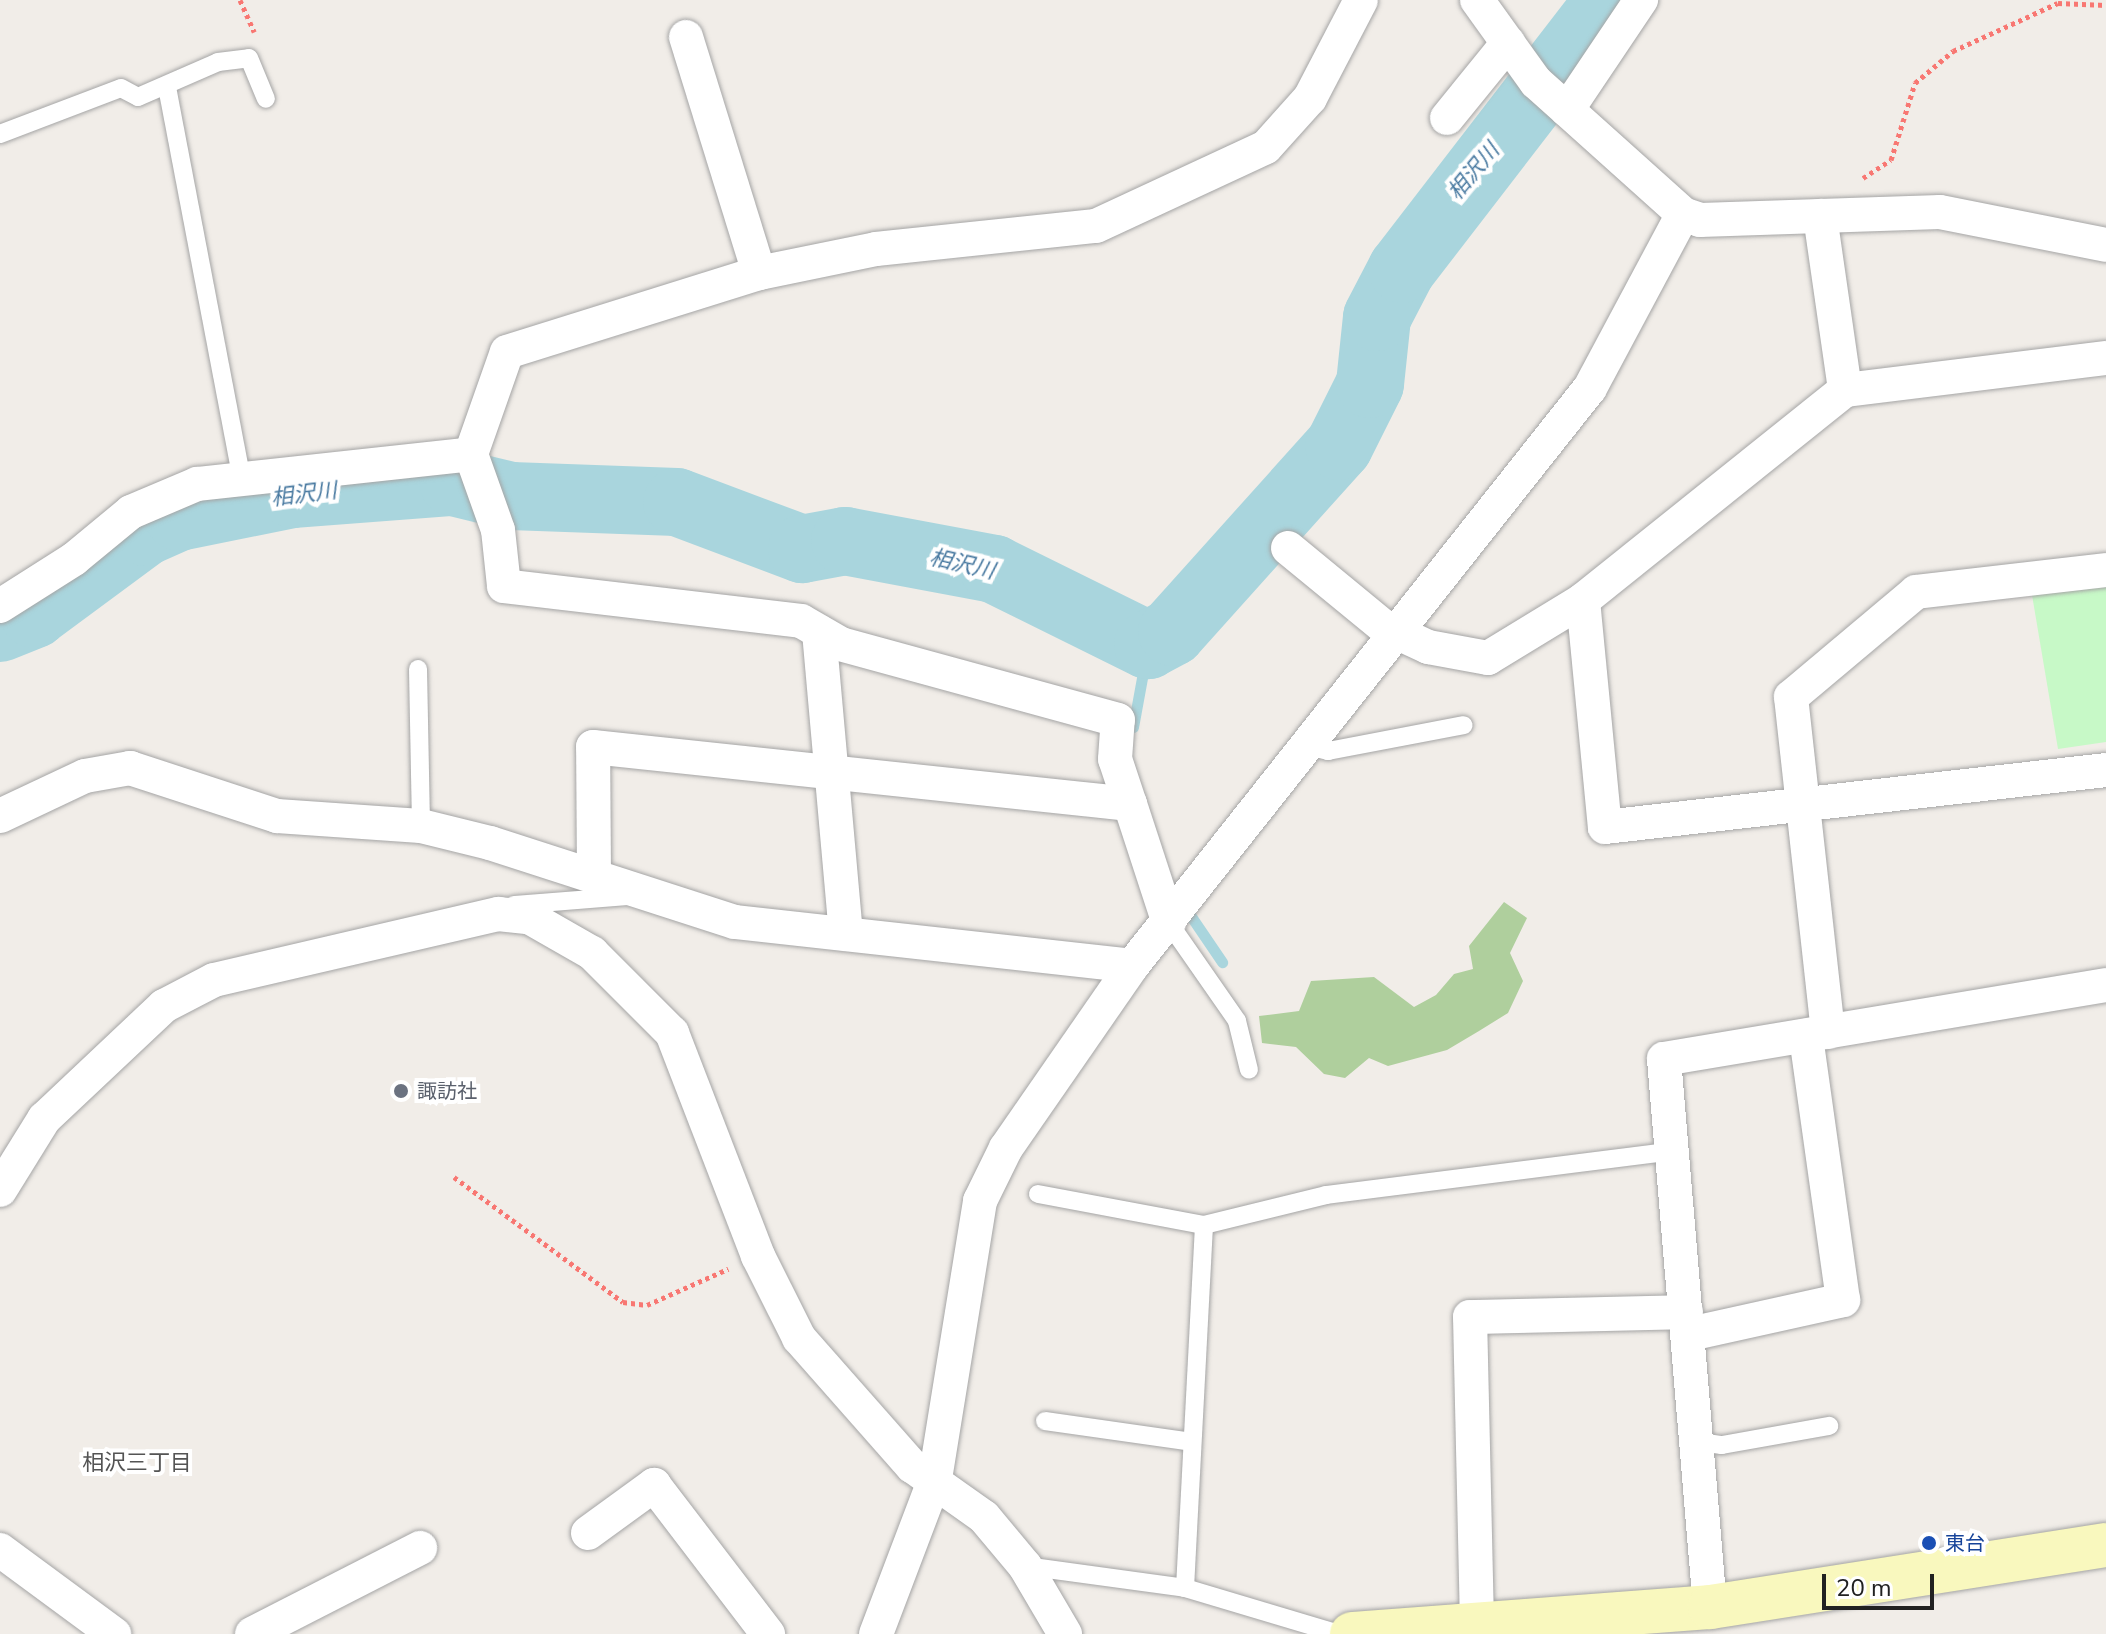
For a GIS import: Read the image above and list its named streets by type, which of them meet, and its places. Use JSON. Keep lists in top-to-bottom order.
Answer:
{
  "districts": ["相沢三丁目"],
  "water": ["相沢川"],
  "places": ["諏訪社", "東台"],
  "scale_bar": "20 m"
}
